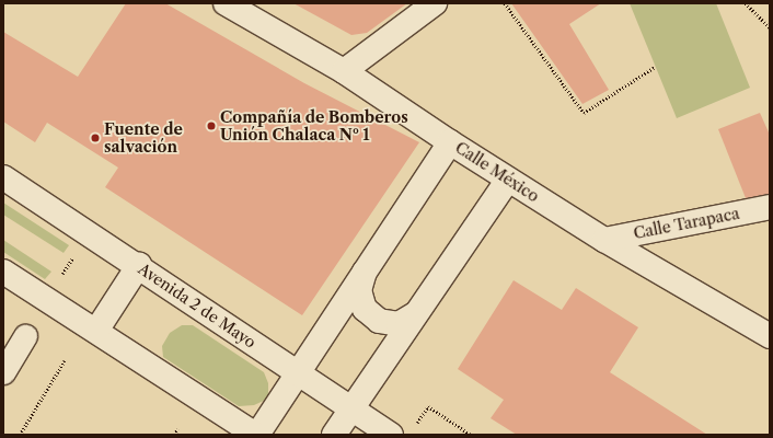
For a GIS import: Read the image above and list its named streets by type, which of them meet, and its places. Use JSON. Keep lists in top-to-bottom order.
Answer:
{
  "streets": {
    "street": ["Calle México", "Calle Tarapaca", "Avenida 2 de Mayo"]
  },
  "crossings": [
    ["Calle México", "Calle Tarapaca"]
  ],
  "places": ["Compañía de Bomberos Unión Chalaca Nº 1", "Fuente de salvación"]
}
